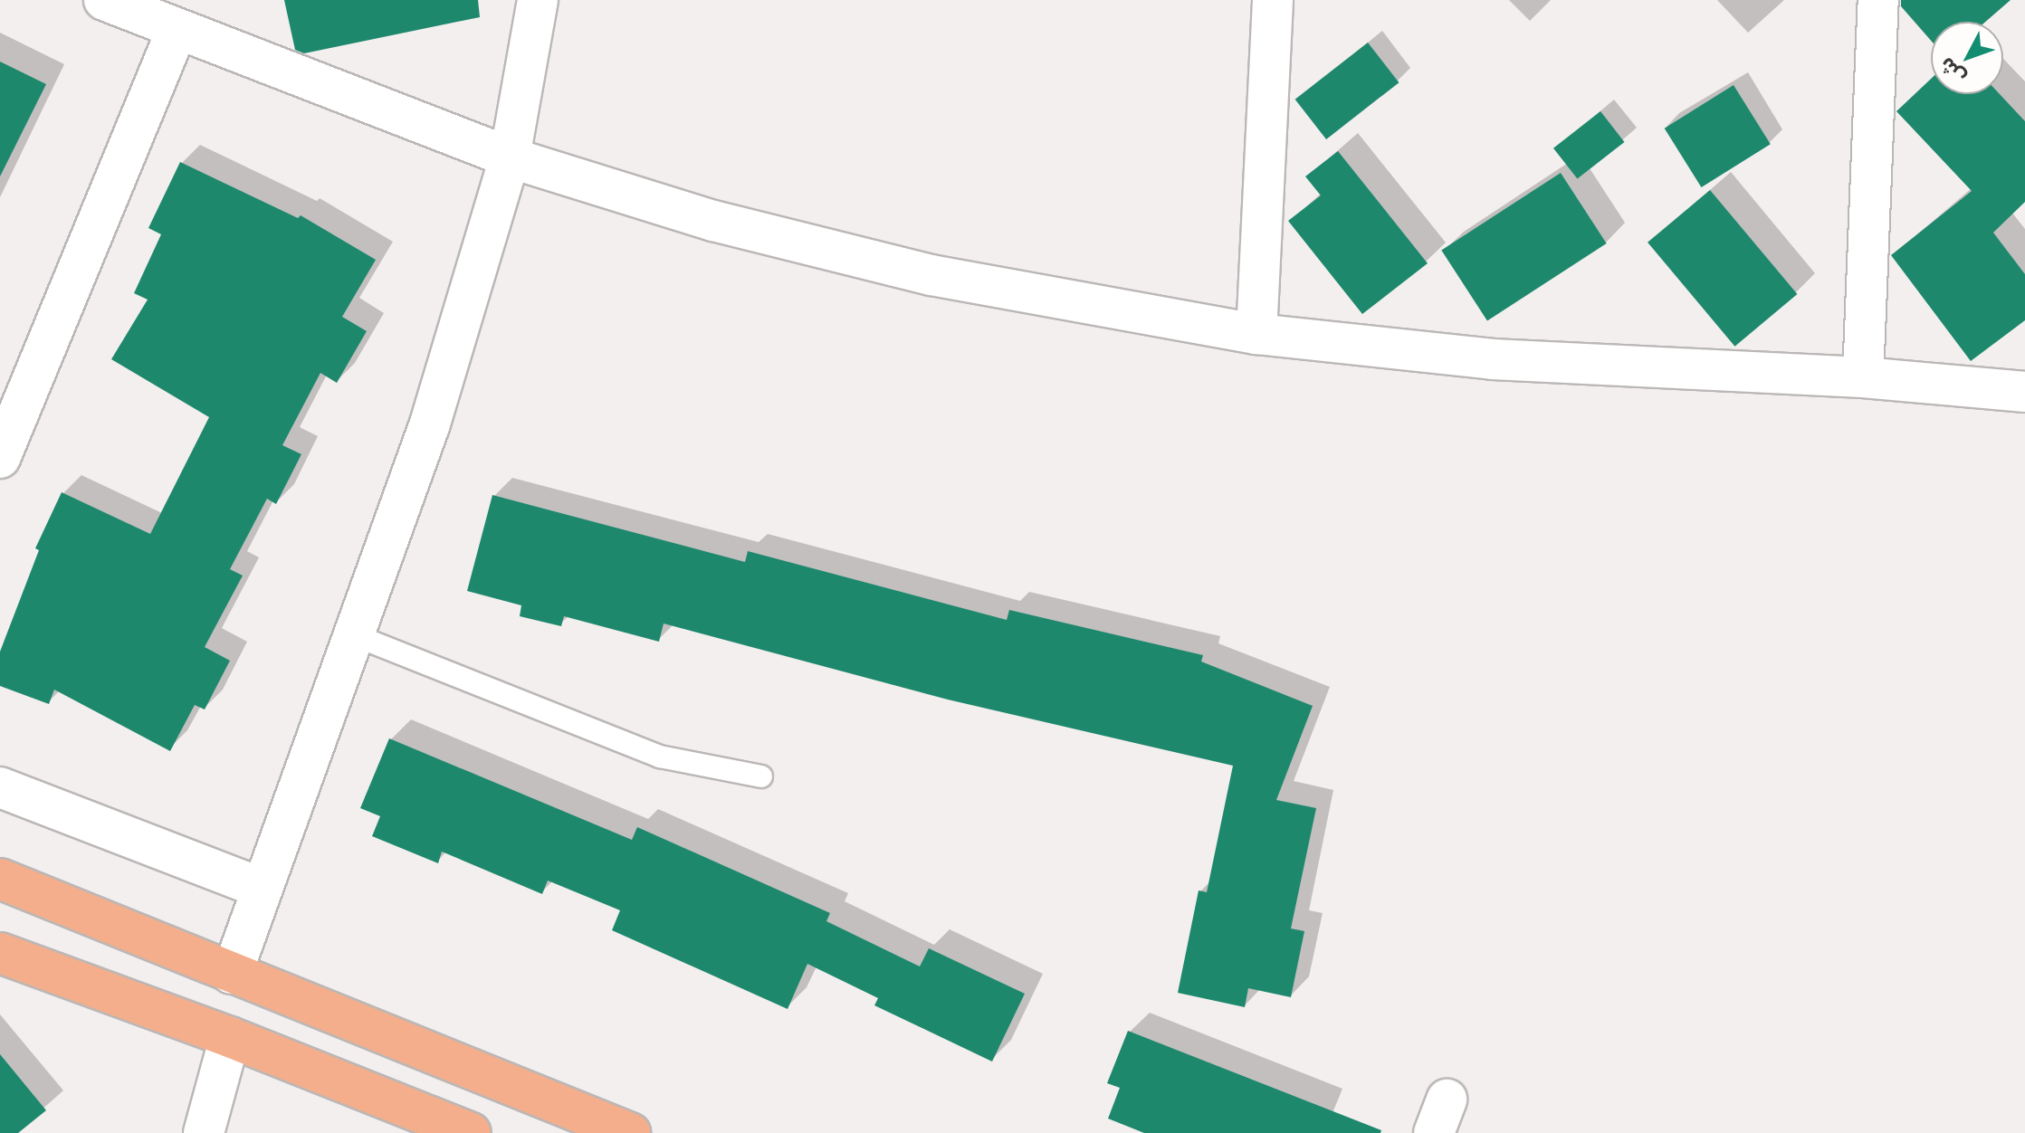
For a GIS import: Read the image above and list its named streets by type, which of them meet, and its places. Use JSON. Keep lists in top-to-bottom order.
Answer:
{
  "north": "bottom left"
}
